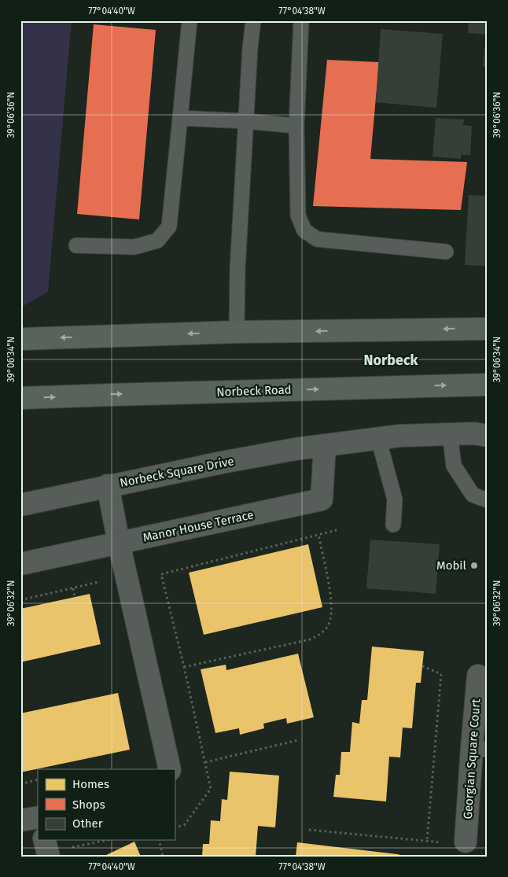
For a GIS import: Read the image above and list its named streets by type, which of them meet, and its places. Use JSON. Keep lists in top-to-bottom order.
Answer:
{
  "streets": {
    "main road": ["Norbeck Road"],
    "street": ["Norbeck Square Drive", "Manor House Terrace", "Georgian Square Court"]
  },
  "crossings": [
    ["Norbeck Square Drive", "Manor House Terrace"]
  ],
  "districts": ["Norbeck"],
  "places": ["Mobil"],
  "legend": ["Homes", "Shops", "Other"],
  "coordinates": [
    "77°04'40\"W",
    "77°04'38\"W",
    "39°06'36\"N",
    "39°06'34\"N",
    "39°06'32\"N"
  ]
}
